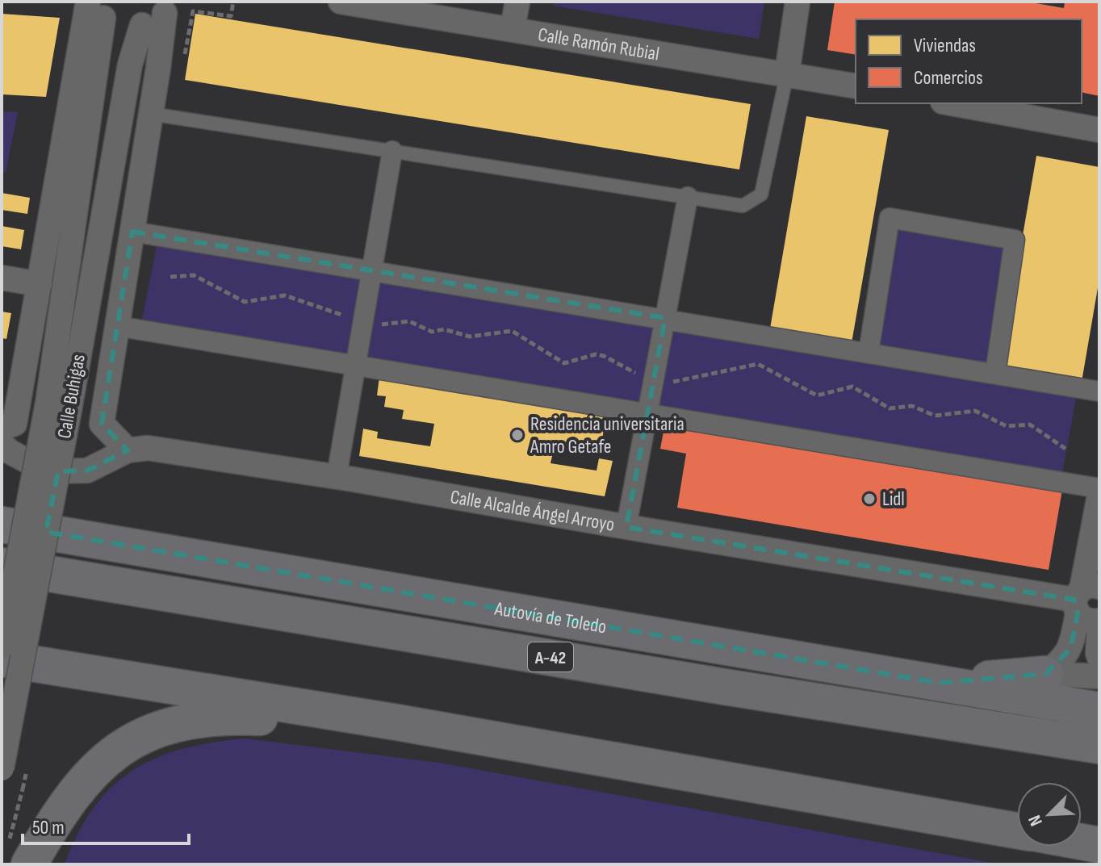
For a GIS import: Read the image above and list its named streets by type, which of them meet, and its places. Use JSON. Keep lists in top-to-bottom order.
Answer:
{
  "streets": {
    "highway": ["Autovía de Toledo", "A-42"],
    "street": ["Calle Ramón Rubial", "Calle Buhigas", "Calle Alcalde Ángel Arroyo"]
  },
  "places": ["Residencia universitaria Amro Getafe", "Lidl"],
  "legend": ["Viviendas", "Comercios"],
  "scale_bar": "50 m",
  "north": "bottom left"
}
